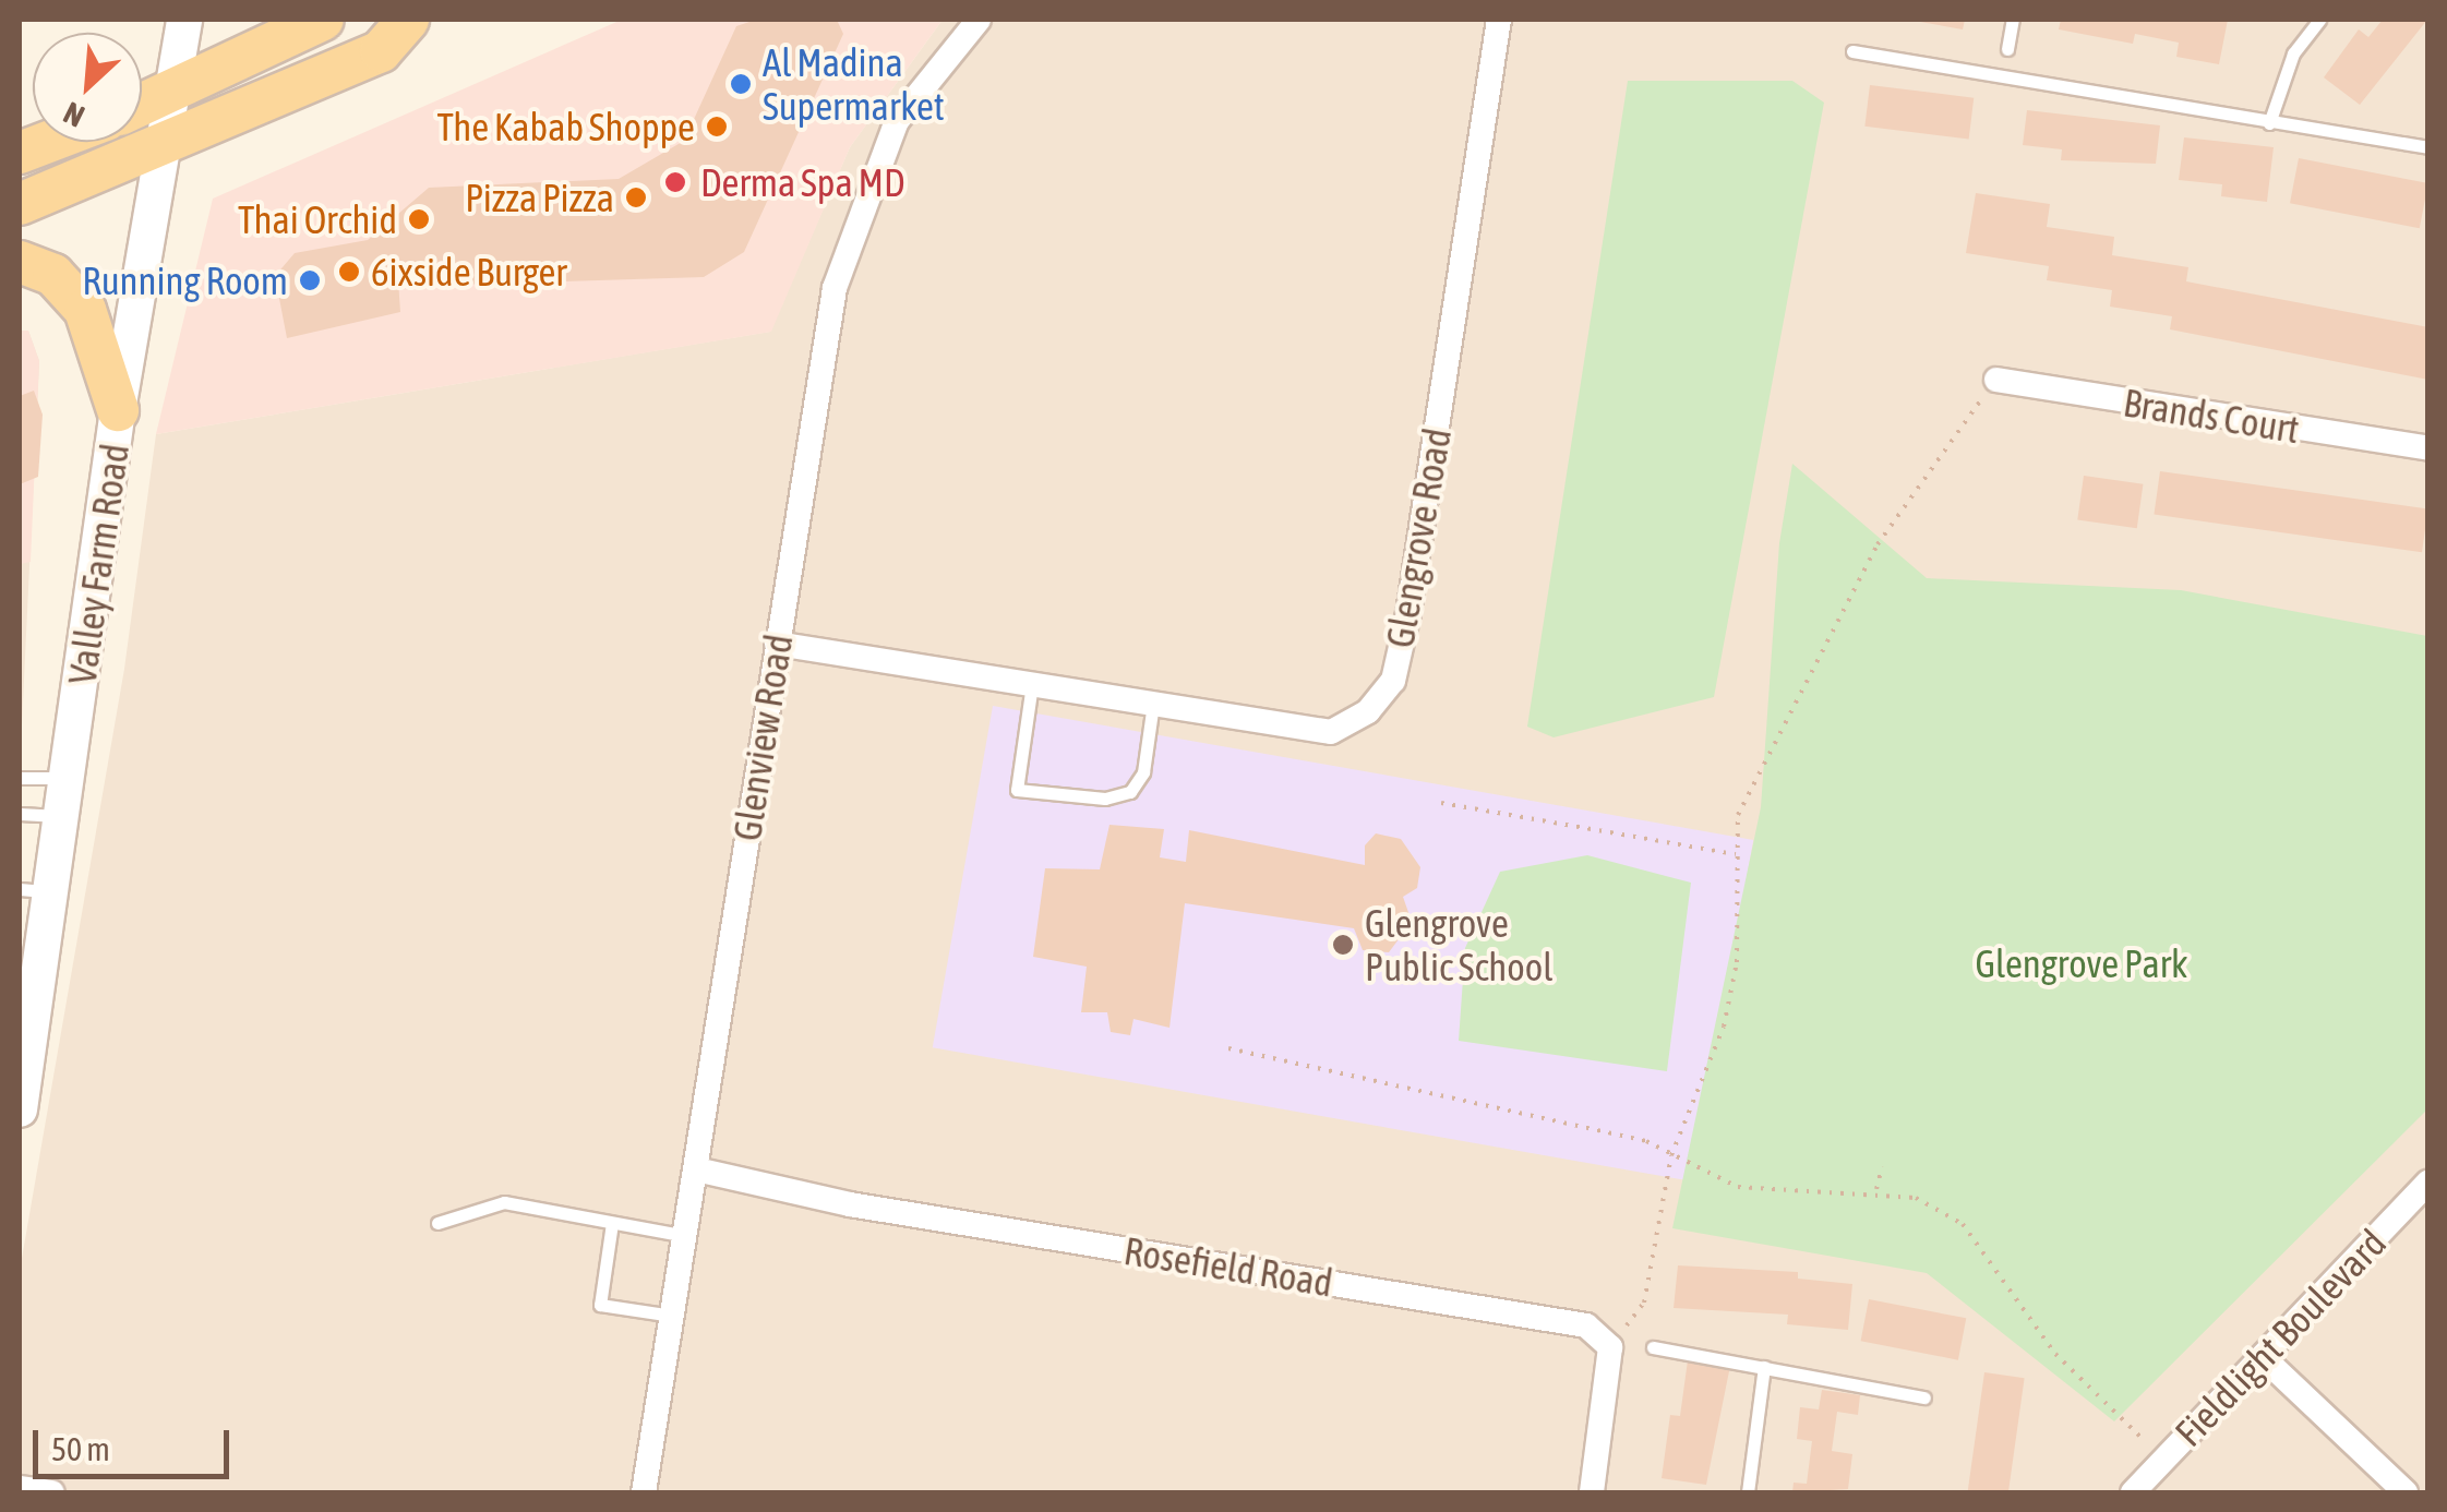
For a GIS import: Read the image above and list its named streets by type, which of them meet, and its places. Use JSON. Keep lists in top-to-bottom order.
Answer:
{
  "streets": {
    "street": [
      "Brands Court",
      "Glengrove Road",
      "Valley Farm Road",
      "Glenview Road",
      "Rosefield Road",
      "Fieldlight Boulevard"
    ]
  },
  "crossings": [
    ["Glengrove Road", "Glenview Road"],
    ["Glenview Road", "Rosefield Road"]
  ],
  "parks": ["Glengrove Park"],
  "places": [
    "Al Madina Supermarket",
    "The Kabab Shoppe",
    "Derma Spa MD",
    "Pizza Pizza",
    "Thai Orchid",
    "6ixside Burger",
    "Running Room",
    "Glengrove Public School"
  ],
  "scale_bar": "50 m",
  "north": "bottom left"
}
